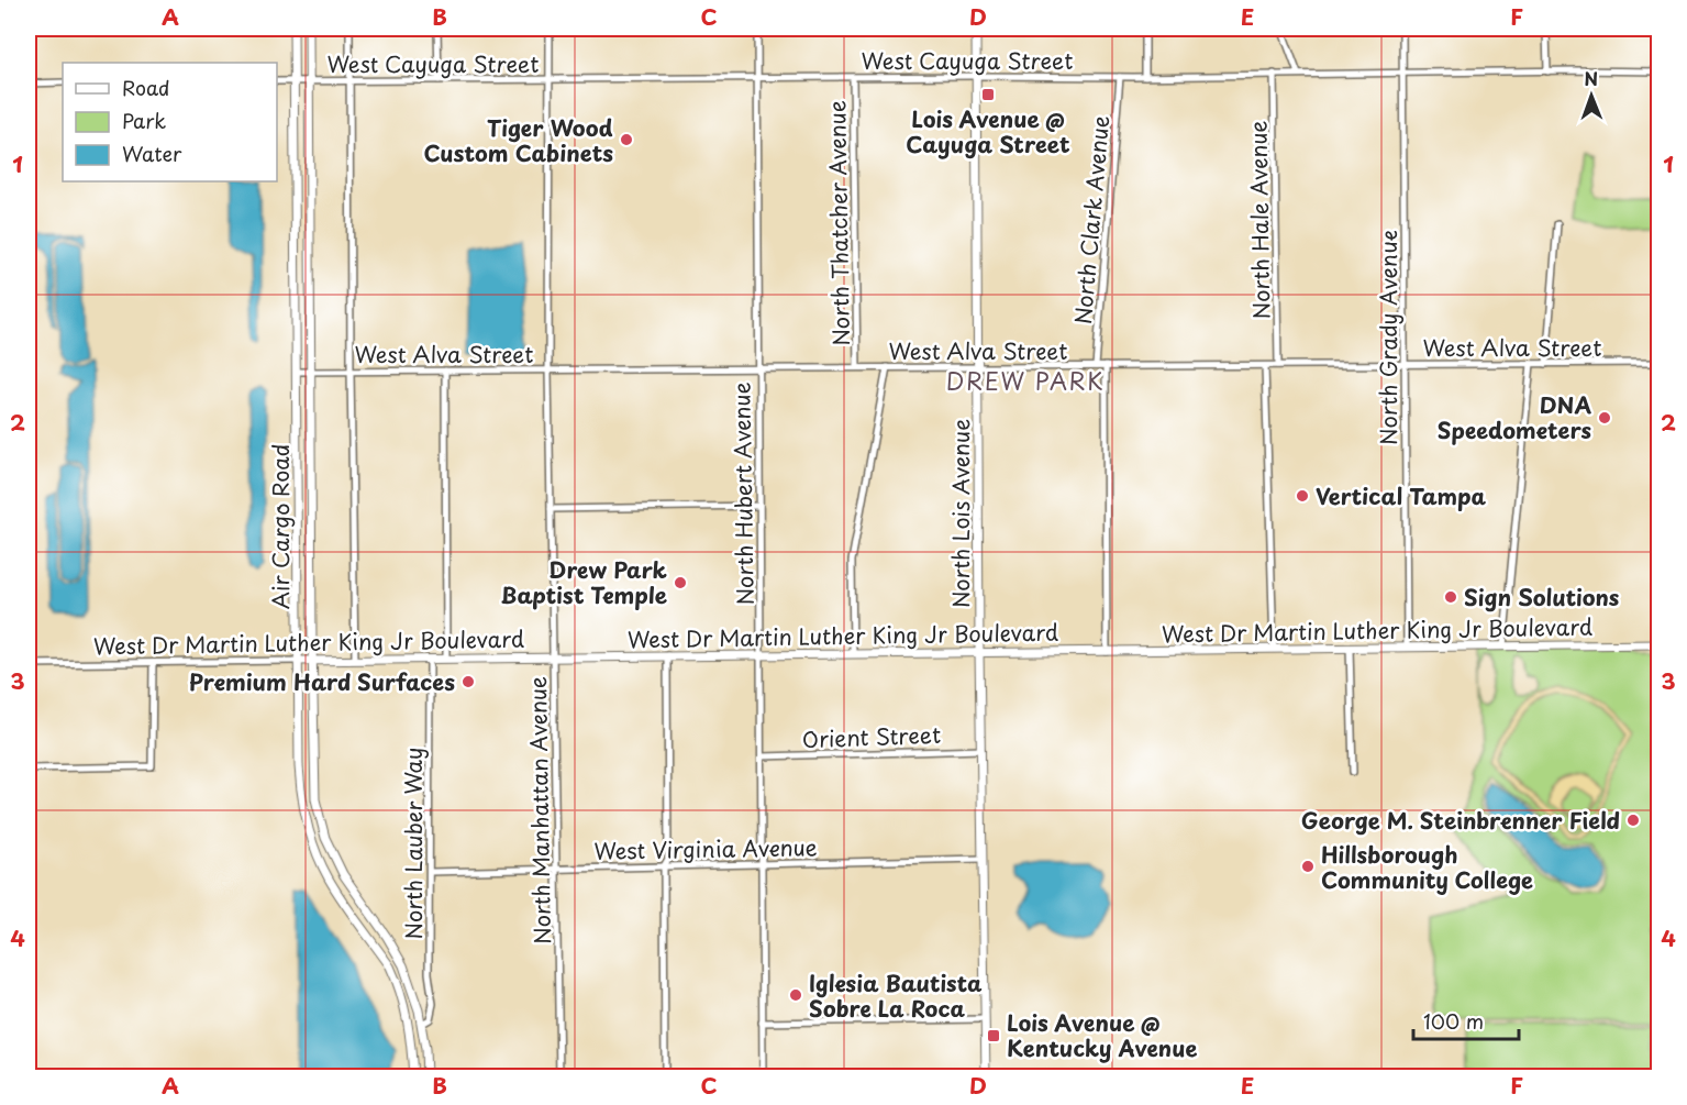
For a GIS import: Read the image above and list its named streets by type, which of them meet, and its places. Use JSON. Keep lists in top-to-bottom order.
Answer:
{
  "streets": {
    "street": [
      "West Cayuga Street",
      "North Clark Avenue",
      "North Hale Avenue",
      "North Thatcher Avenue",
      "North Grady Avenue",
      "West Alva Street",
      "North Hubert Avenue",
      "North Lois Avenue",
      "Air Cargo Road",
      "West Dr Martin Luther King Jr Boulevard",
      "Orient Street",
      "North Manhattan Avenue",
      "North Lauber Way",
      "West Virginia Avenue"
    ]
  },
  "crossings": [
    ["West Cayuga Street", "North Clark Avenue"],
    ["West Cayuga Street", "North Hale Avenue"],
    ["West Cayuga Street", "North Thatcher Avenue"],
    ["West Cayuga Street", "North Grady Avenue"],
    ["West Cayuga Street", "North Hubert Avenue"],
    ["West Cayuga Street", "North Lois Avenue"],
    ["West Cayuga Street", "Air Cargo Road"],
    ["West Cayuga Street", "North Manhattan Avenue"],
    ["North Clark Avenue", "West Alva Street"],
    ["North Hale Avenue", "West Alva Street"],
    ["North Thatcher Avenue", "West Alva Street"],
    ["North Grady Avenue", "West Alva Street"],
    ["North Grady Avenue", "West Dr Martin Luther King Jr Boulevard"],
    ["West Alva Street", "North Hubert Avenue"],
    ["West Alva Street", "North Lois Avenue"],
    ["West Alva Street", "Air Cargo Road"],
    ["West Alva Street", "North Manhattan Avenue"],
    ["North Hubert Avenue", "West Dr Martin Luther King Jr Boulevard"],
    ["North Hubert Avenue", "Orient Street"],
    ["North Hubert Avenue", "West Virginia Avenue"],
    ["North Lois Avenue", "West Dr Martin Luther King Jr Boulevard"],
    ["North Lois Avenue", "Orient Street"],
    ["North Lois Avenue", "West Virginia Avenue"],
    ["Air Cargo Road", "West Dr Martin Luther King Jr Boulevard"],
    ["Air Cargo Road", "North Lauber Way"],
    ["West Dr Martin Luther King Jr Boulevard", "North Manhattan Avenue"],
    ["West Dr Martin Luther King Jr Boulevard", "North Lauber Way"],
    ["North Manhattan Avenue", "West Virginia Avenue"],
    ["North Lauber Way", "West Virginia Avenue"]
  ],
  "districts": ["DREW PARK"],
  "places": {
    "transit": ["Lois Avenue @ Cayuga Street", "Lois Avenue @ Kentucky Avenue"],
    "other": [
      "Tiger Wood Custom Cabinets",
      "DNA Speedometers",
      "Vertical Tampa",
      "Drew Park Baptist Temple",
      "Sign Solutions",
      "Premium Hard Surfaces",
      "George M. Steinbrenner Field",
      "Hillsborough Community College",
      "Iglesia Bautista Sobre La Roca"
    ]
  },
  "legend": ["Road", "Park", "Water"],
  "scale_bar": "100 m",
  "north": "top",
  "grid": {
    "columns": [
      "A",
      "B",
      "C",
      "D",
      "E",
      "F"
    ],
    "rows": [
      "1",
      "2",
      "3",
      "4"
    ]
  }
}
